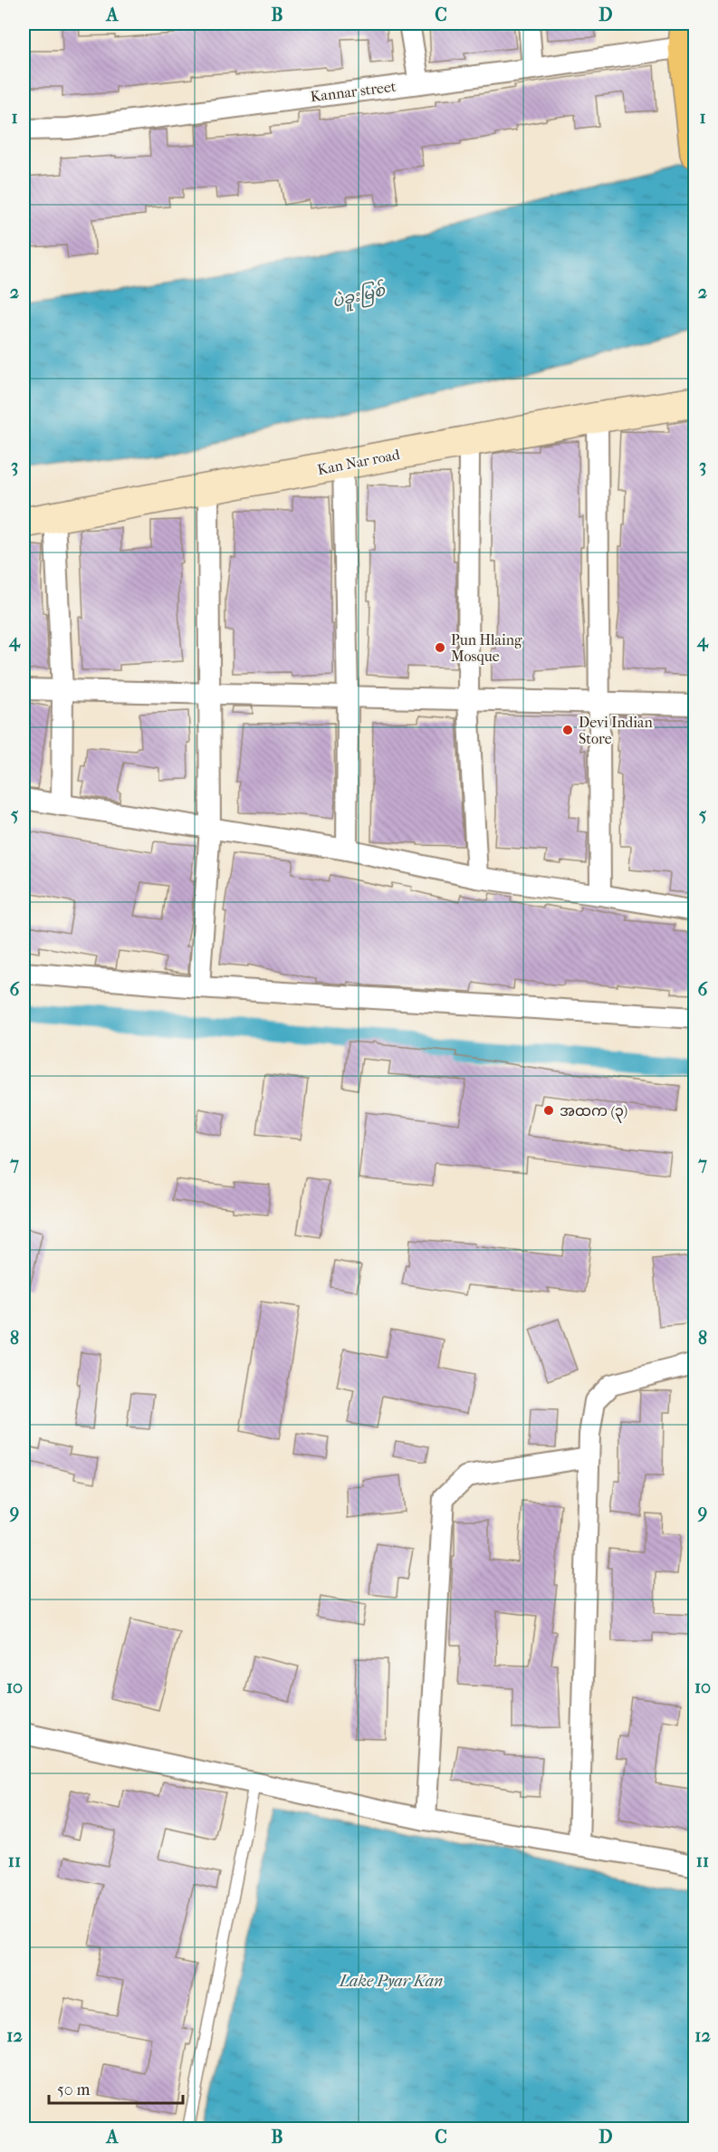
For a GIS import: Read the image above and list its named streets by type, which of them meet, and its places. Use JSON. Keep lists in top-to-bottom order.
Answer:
{
  "streets": {
    "street": ["Kannar street", "Kan Nar road"]
  },
  "water": ["ပဲခူးမြစ်", "Lake Pyar Kan"],
  "places": ["Pun Hlaing Mosque", "Devi Indian Store", "အထက (၃)"],
  "scale_bar": "50 m",
  "grid": {
    "columns": [
      "A",
      "B",
      "C",
      "D"
    ],
    "rows": [
      "1",
      "2",
      "3",
      "4",
      "5",
      "6",
      "7",
      "8",
      "9",
      "10",
      "11",
      "12"
    ]
  }
}
